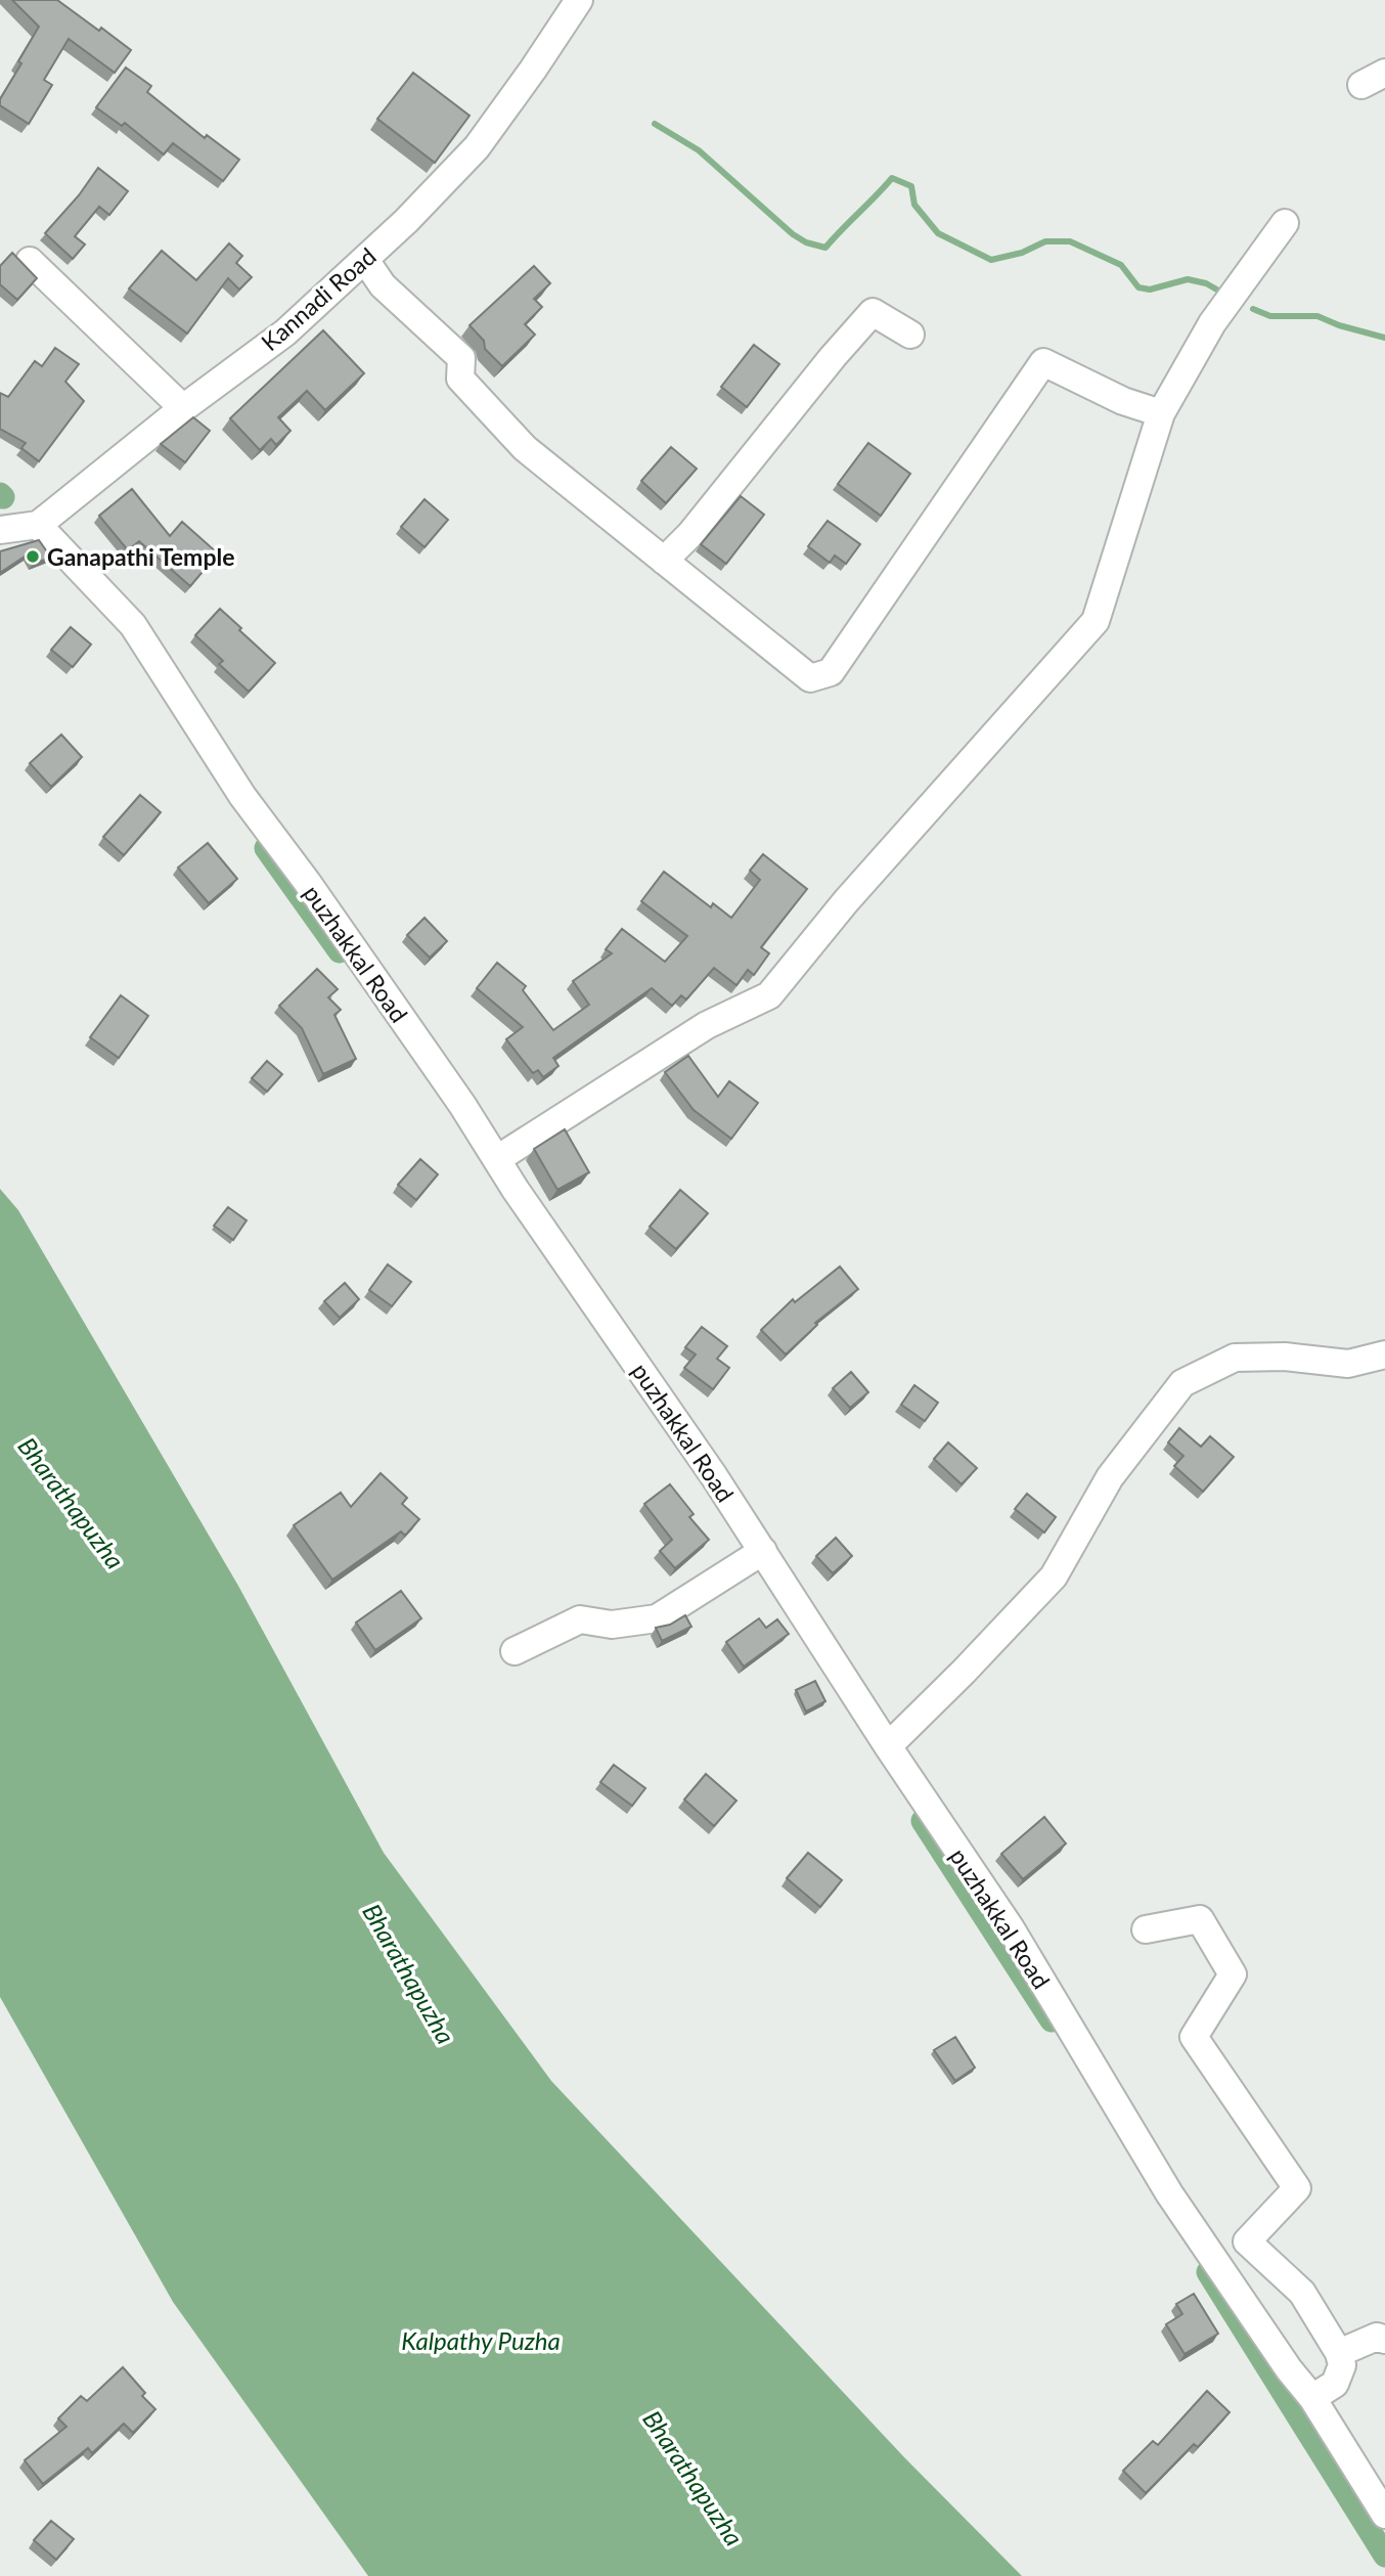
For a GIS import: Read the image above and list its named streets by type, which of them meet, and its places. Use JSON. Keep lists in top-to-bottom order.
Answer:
{
  "streets": {
    "street": ["Kannadi Road", "puzhakkal Road"]
  },
  "crossings": [
    ["Kannadi Road", "puzhakkal Road"]
  ],
  "water": ["Bharathapuzha", "Kalpathy Puzha"],
  "places": ["Ganapathi Temple"]
}
